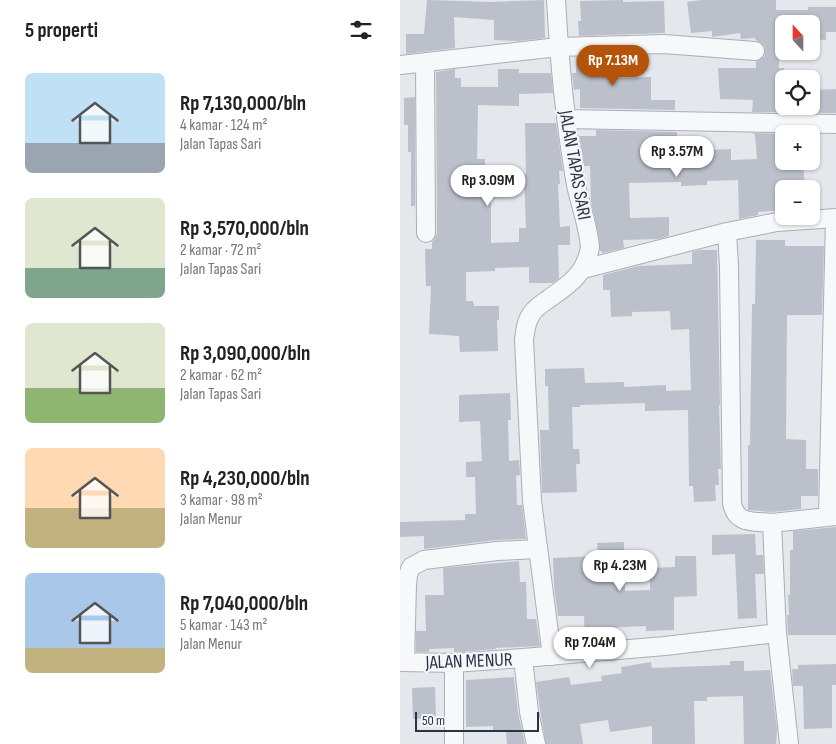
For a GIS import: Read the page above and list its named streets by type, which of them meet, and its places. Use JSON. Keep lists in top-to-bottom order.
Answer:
{
  "streets": {
    "street": ["JALAN TAPAS SARI", "JALAN MENUR"]
  },
  "scale_bar": "50 m",
  "north": "top",
  "page": {
    "heading": "5 properti",
    "map_buttons": ["+", "−"],
    "price": [
      "Rp 7.13M",
      "Rp 3.57M",
      "Rp 3.09M",
      "Rp 4.23M",
      "Rp 7.04M"
    ],
    "list": [
      {
        "name": "Rp 7,130,000/bln",
        "note": "4 kamar · 124 m² · Jalan Tapas Sari"
      },
      {
        "name": "Rp 3,570,000/bln",
        "note": "2 kamar · 72 m² · Jalan Tapas Sari"
      },
      {
        "name": "Rp 3,090,000/bln",
        "note": "2 kamar · 62 m² · Jalan Tapas Sari"
      },
      {
        "name": "Rp 4,230,000/bln",
        "note": "3 kamar · 98 m² · Jalan Menur"
      },
      {
        "name": "Rp 7,040,000/bln",
        "note": "5 kamar · 143 m² · Jalan Menur"
      }
    ],
    "scale": "50 m"
  }
}
